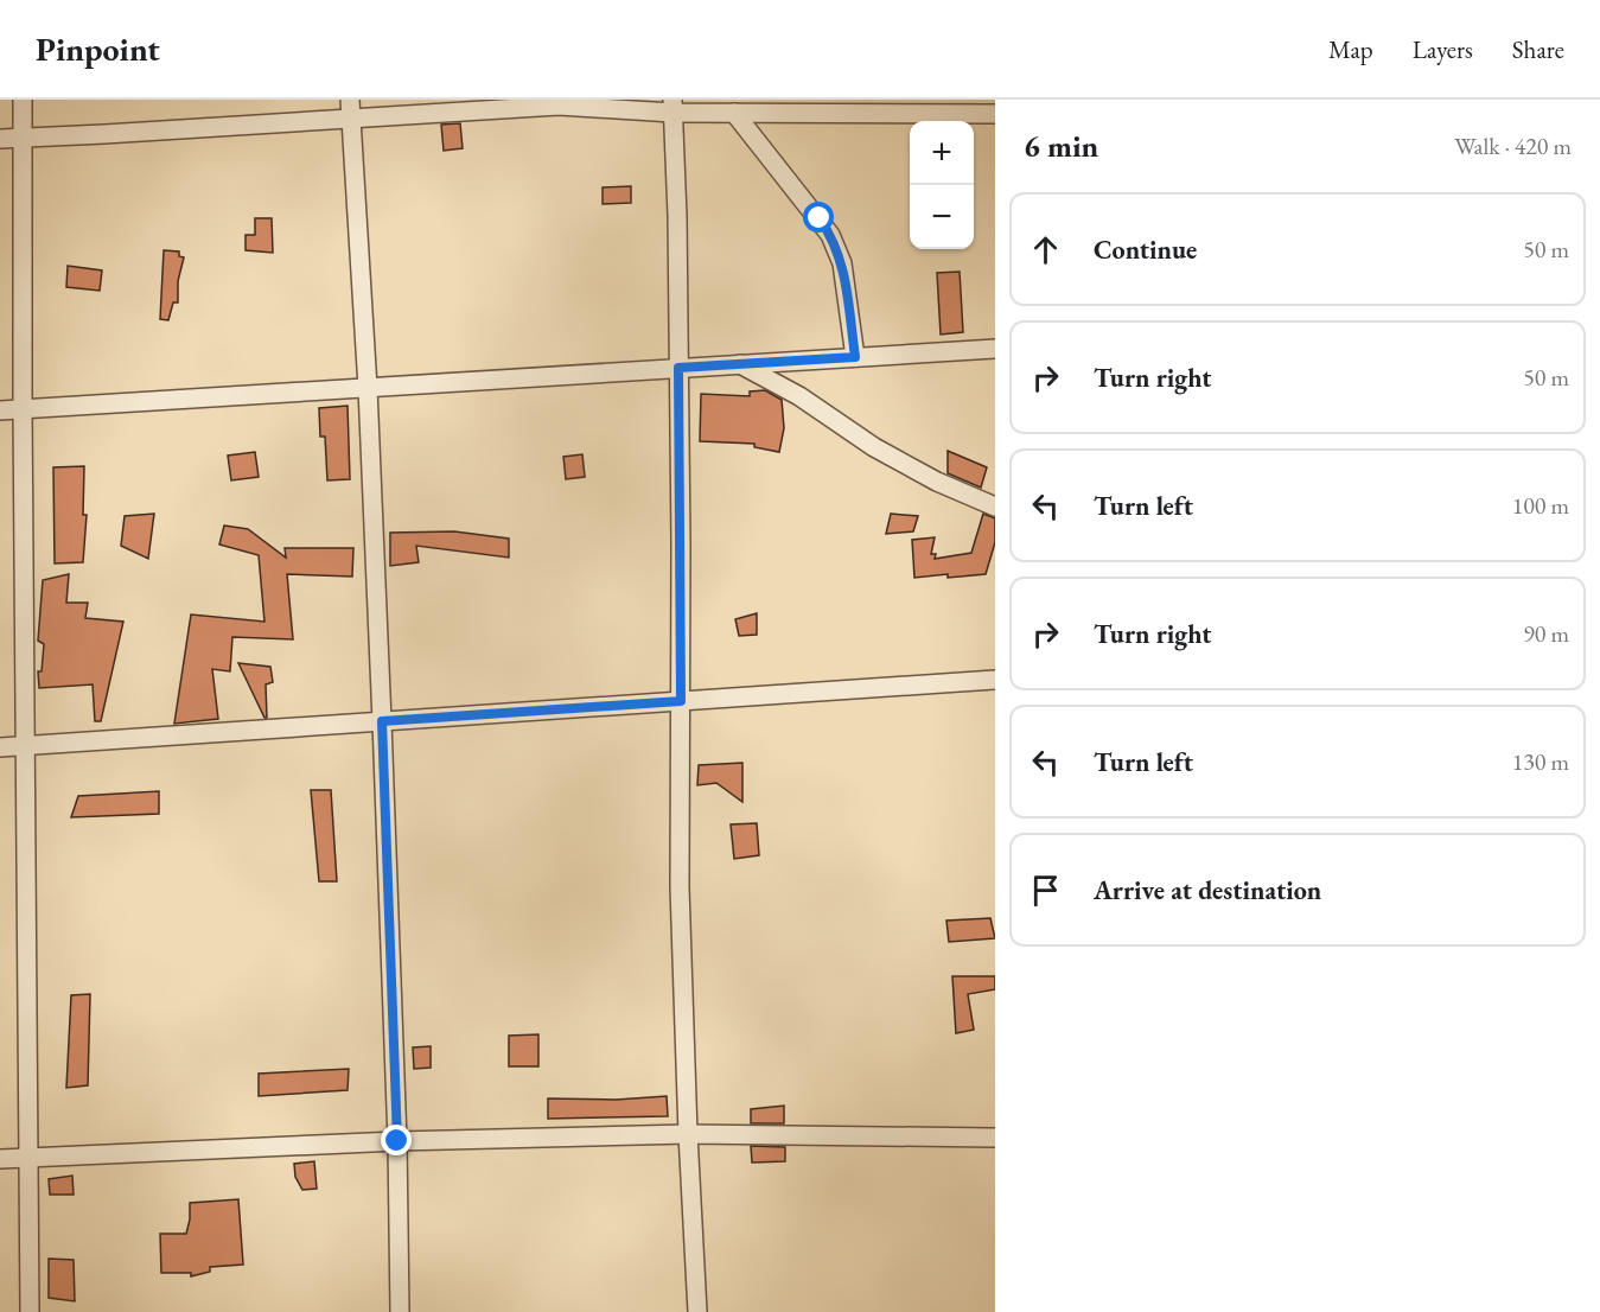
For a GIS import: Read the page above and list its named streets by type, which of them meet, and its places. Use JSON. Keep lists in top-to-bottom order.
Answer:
{
  "page": {
    "header": "Pinpoint",
    "nav": ["Map", "Layers", "Share"],
    "heading": ["6 min", "Walk · 420 m"],
    "map_buttons": ["+", "−"],
    "list": [
      ["Continue", "50 m"],
      ["Turn right", "50 m"],
      ["Turn left", "100 m"],
      ["Turn right", "90 m"],
      ["Turn left", "130 m"],
      "Arrive at destination"
    ]
  }
}
